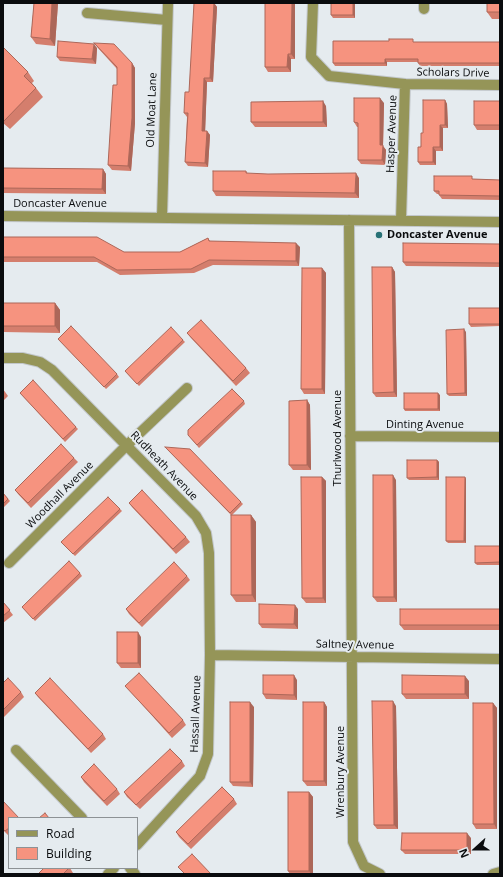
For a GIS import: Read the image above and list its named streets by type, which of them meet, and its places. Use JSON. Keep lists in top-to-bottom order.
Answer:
{
  "streets": {
    "street": [
      "Scholars Drive",
      "Old Moat Lane",
      "Hasper Avenue",
      "Doncaster Avenue",
      "Dinting Avenue",
      "Thurlwood Avenue",
      "Rudheath Avenue",
      "Woodhall Avenue",
      "Saltney Avenue",
      "Hassall Avenue",
      "Wrenbury Avenue"
    ]
  },
  "crossings": [
    ["Scholars Drive", "Hasper Avenue"],
    ["Old Moat Lane", "Doncaster Avenue"],
    ["Hasper Avenue", "Doncaster Avenue"],
    ["Doncaster Avenue", "Thurlwood Avenue"],
    ["Dinting Avenue", "Thurlwood Avenue"],
    ["Thurlwood Avenue", "Saltney Avenue"],
    ["Thurlwood Avenue", "Wrenbury Avenue"],
    ["Rudheath Avenue", "Woodhall Avenue"],
    ["Rudheath Avenue", "Saltney Avenue"],
    ["Rudheath Avenue", "Hassall Avenue"],
    ["Saltney Avenue", "Hassall Avenue"],
    ["Saltney Avenue", "Wrenbury Avenue"]
  ],
  "places": ["Doncaster Avenue"],
  "legend": ["Road", "Building"],
  "north": "left"
}
